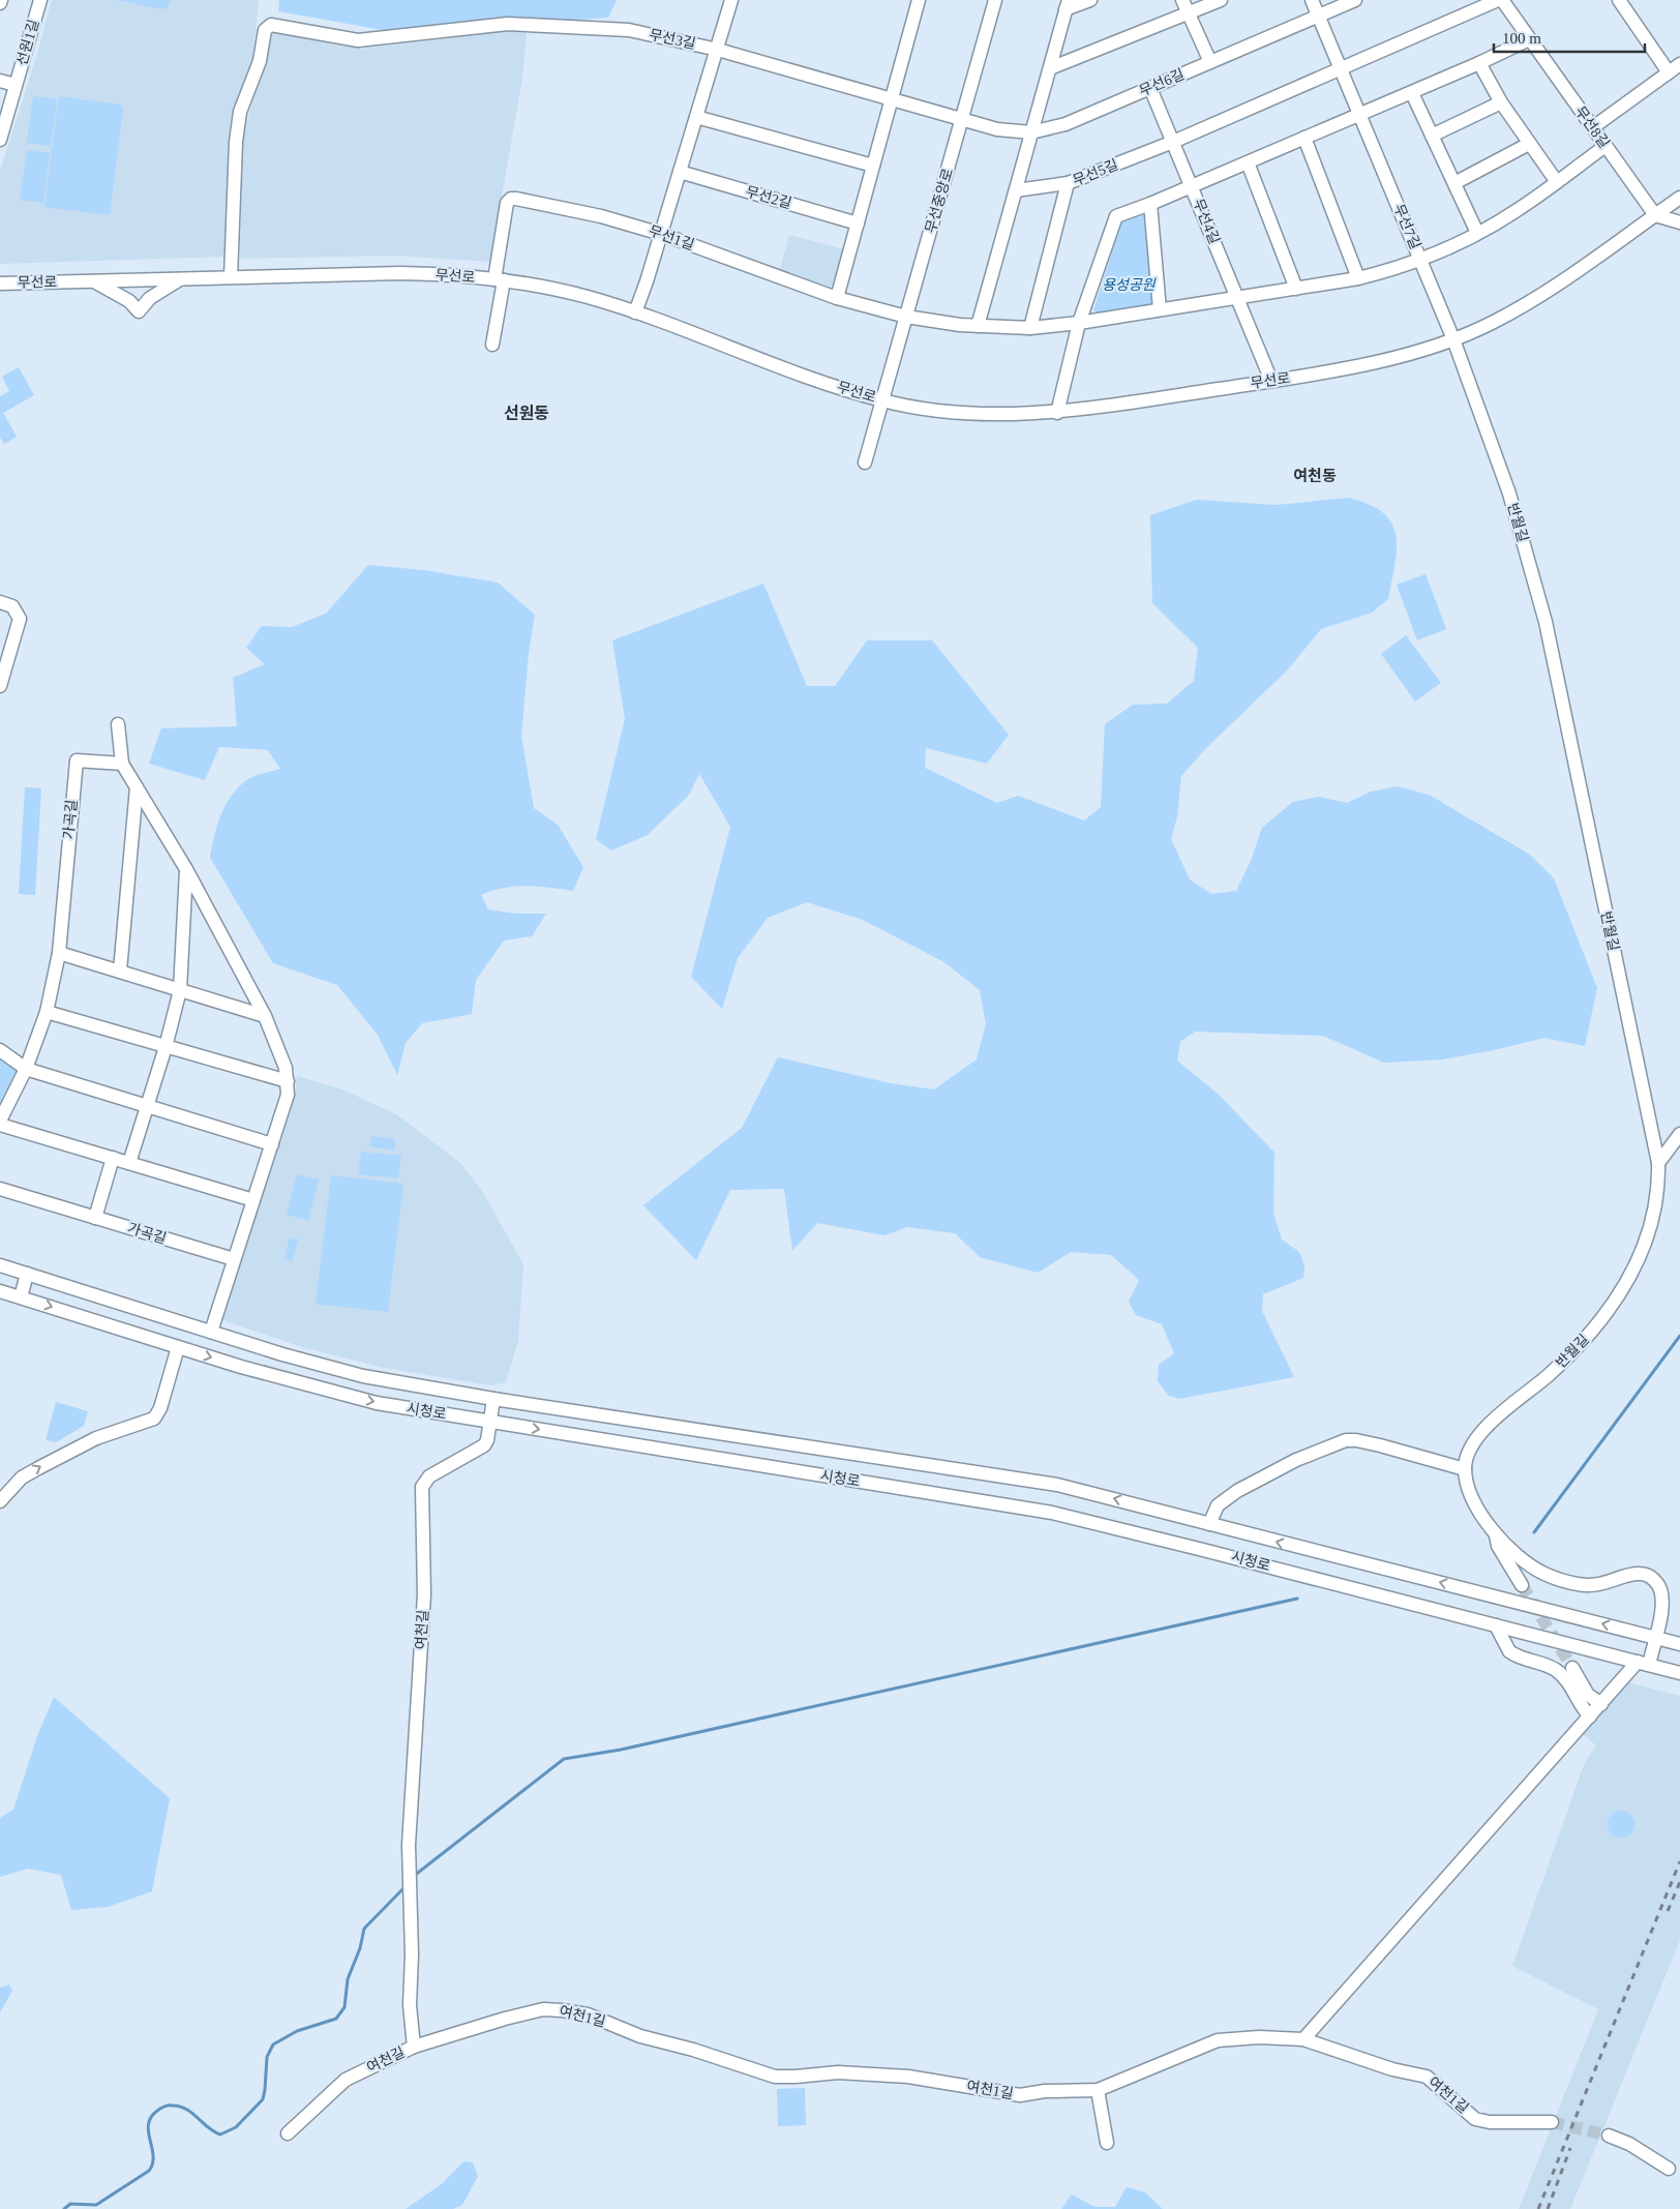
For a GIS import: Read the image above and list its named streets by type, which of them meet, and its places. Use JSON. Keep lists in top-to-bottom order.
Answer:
{
  "streets": {
    "street": [
      "무선3길",
      "선원1길",
      "무선6길",
      "무선8길",
      "무선5길",
      "무선2길",
      "무선중앙로",
      "무선4길",
      "무선7길",
      "무선1길",
      "무선로",
      "반월길",
      "가곡길",
      "시청로",
      "여천길",
      "여천1길"
    ]
  },
  "crossings": [
    ["무선3길", "무선6길"],
    ["무선3길", "무선중앙로"],
    ["무선3길", "무선로"],
    ["무선6길", "무선중앙로"],
    ["무선6길", "무선7길"],
    ["무선8길", "무선7길"],
    ["무선8길", "무선로"],
    ["무선중앙로", "무선1길"],
    ["무선중앙로", "무선로"],
    ["무선4길", "무선로"],
    ["무선7길", "무선로"],
    ["무선7길", "반월길"],
    ["무선1길", "무선로"],
    ["무선로", "반월길"],
    ["시청로", "여천길"],
    ["여천길", "여천1길"]
  ],
  "districts": ["선원동", "여천동"],
  "parks": ["용성공원"],
  "scale_bar": "100 m"
}
